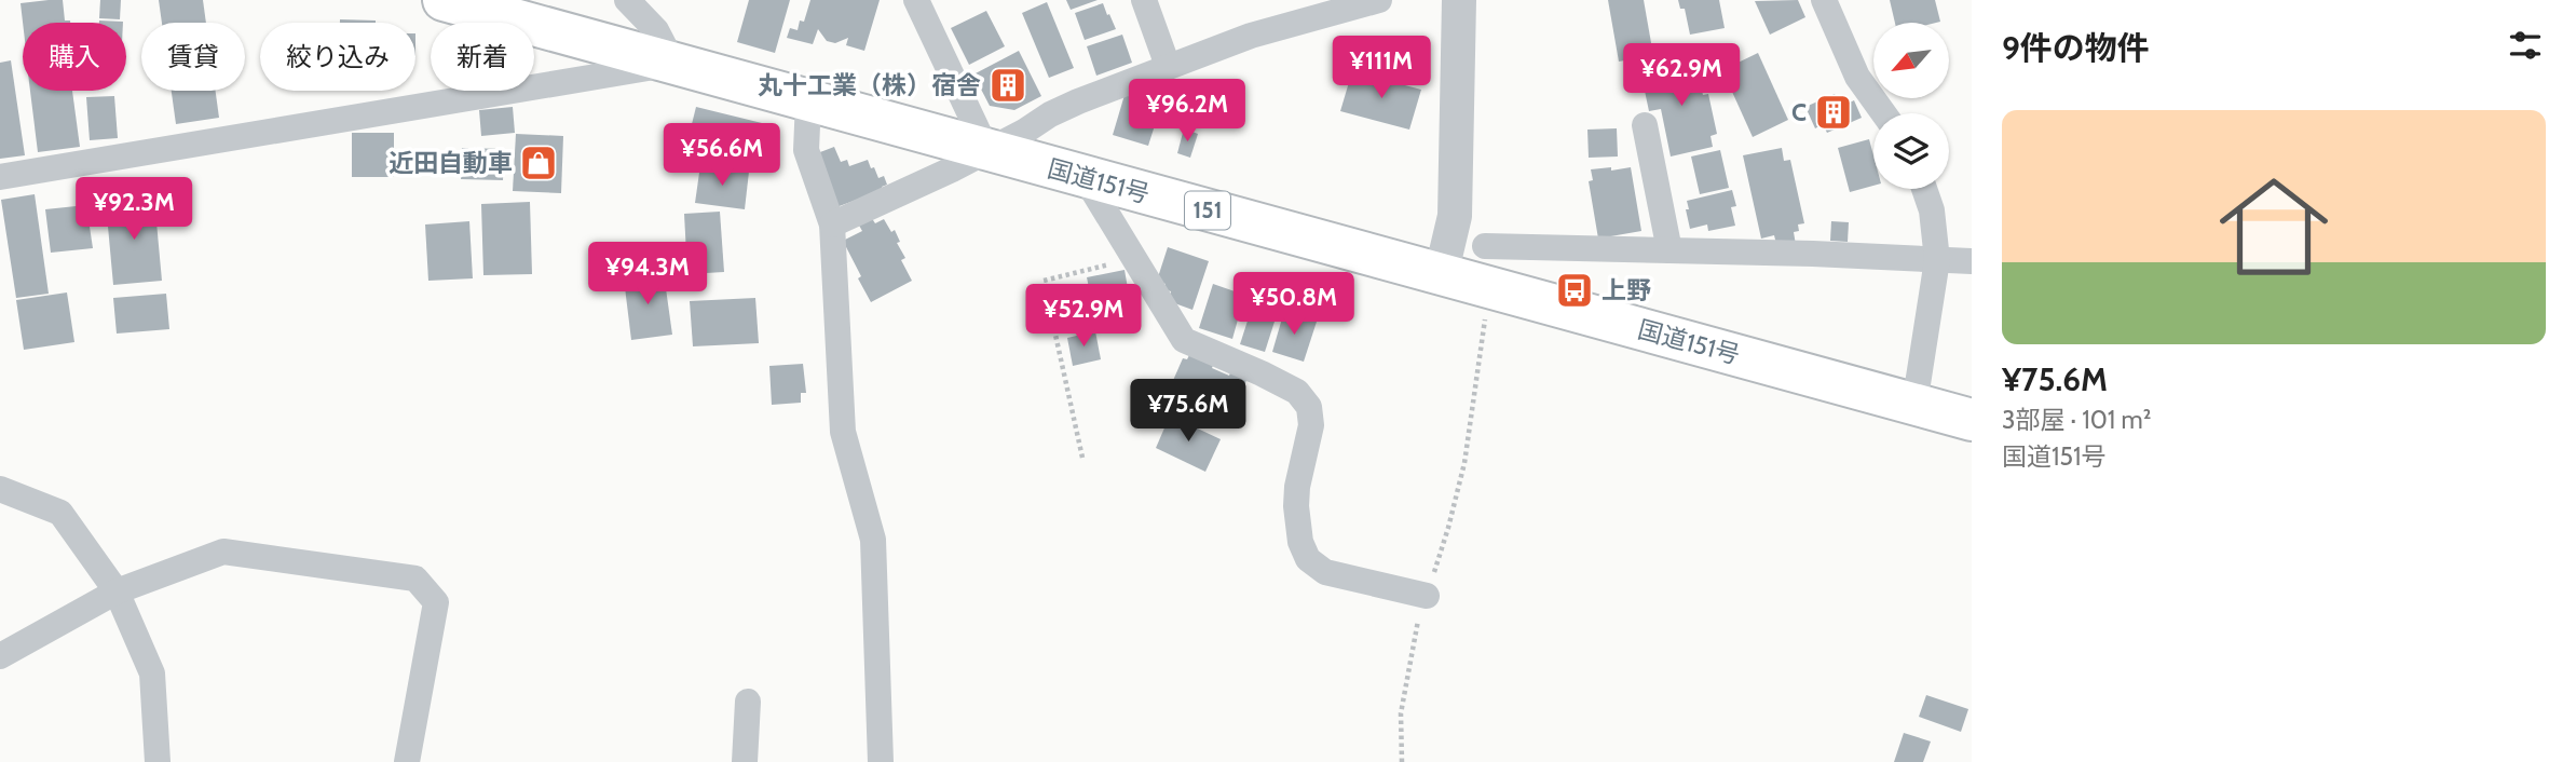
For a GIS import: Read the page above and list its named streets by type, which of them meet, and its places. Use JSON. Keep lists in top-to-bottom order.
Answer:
{
  "streets": {
    "highway": ["国道151号", "151"]
  },
  "places": {
    "building": ["丸十工業（株）宿舎", "C"],
    "shop": ["近田自動車"],
    "bus stop": ["上野"]
  },
  "north": "bottom left",
  "page": {
    "heading": "9件の物件",
    "chip": [
      "購入",
      "賃貸",
      "絞り込み",
      "新着"
    ],
    "price": [
      "¥111M",
      "¥62.9M",
      "¥96.2M",
      "¥56.6M",
      "¥92.3M",
      "¥94.3M",
      "¥50.8M",
      "¥52.9M",
      "¥75.6M"
    ],
    "list": [
      {
        "name": "¥75.6M",
        "note": "3部屋 · 101 m² · 国道151号"
      }
    ]
  }
}
